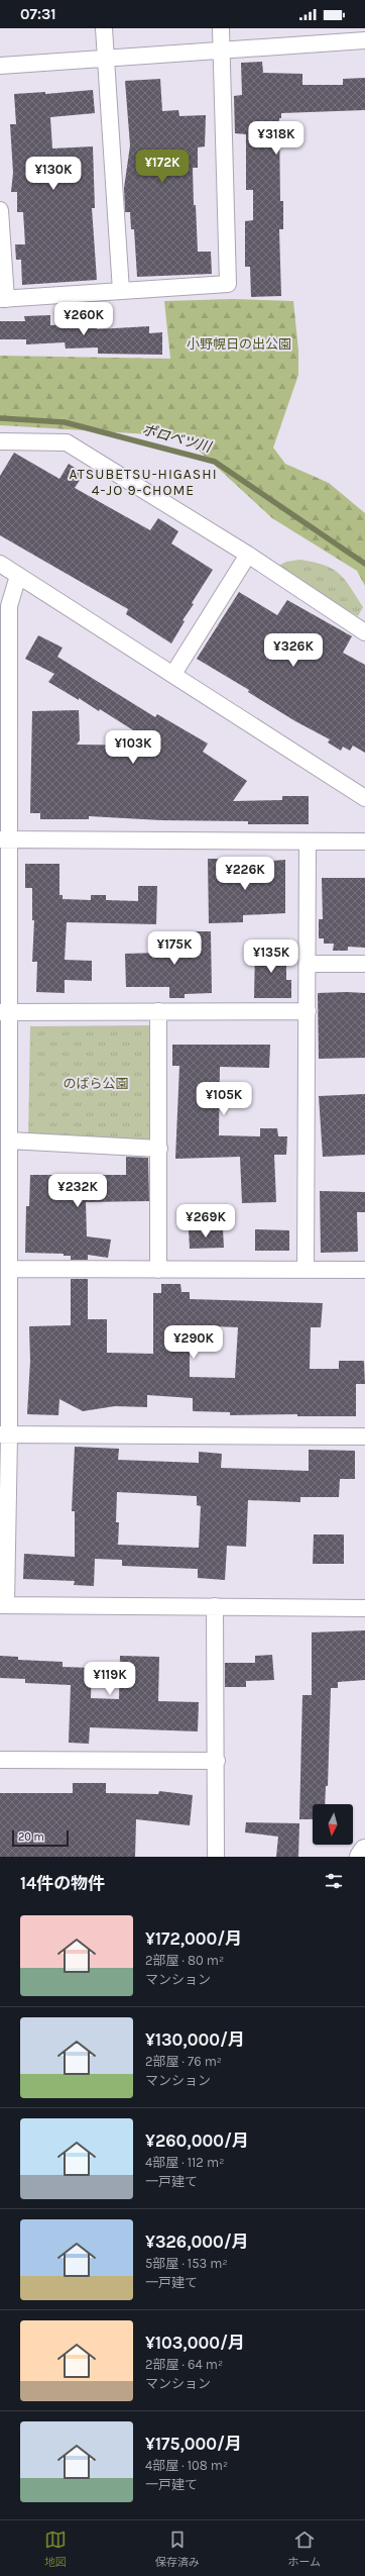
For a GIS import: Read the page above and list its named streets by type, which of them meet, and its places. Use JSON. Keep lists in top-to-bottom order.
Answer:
{
  "districts": ["ATSUBETSU-HIGASHI 4-JO 9-CHOME"],
  "water": ["ポロベツ川"],
  "parks": ["小野幌日の出公園", "のばら公園"],
  "scale_bar": "20 m",
  "north": "bottom",
  "page": {
    "status": "07:31",
    "price": [
      "¥318K",
      "¥172K",
      "¥130K",
      "¥260K",
      "¥326K",
      "¥103K",
      "¥226K",
      "¥175K",
      "¥135K",
      "¥105K",
      "¥232K",
      "¥269K",
      "¥290K",
      "¥119K"
    ],
    "scale": "20 m",
    "heading": "14件の物件",
    "list": [
      {
        "name": "¥172,000/月",
        "note": "2部屋 · 80 m² · マンション"
      },
      {
        "name": "¥130,000/月",
        "note": "2部屋 · 76 m² · マンション"
      },
      {
        "name": "¥260,000/月",
        "note": "4部屋 · 112 m² · 一戸建て"
      },
      {
        "name": "¥326,000/月",
        "note": "5部屋 · 153 m² · 一戸建て"
      },
      {
        "name": "¥103,000/月",
        "note": "2部屋 · 64 m² · マンション"
      },
      {
        "name": "¥175,000/月",
        "note": "4部屋 · 108 m² · 一戸建て"
      }
    ],
    "tabs": ["地図", "保存済み", "ホーム"]
  }
}
